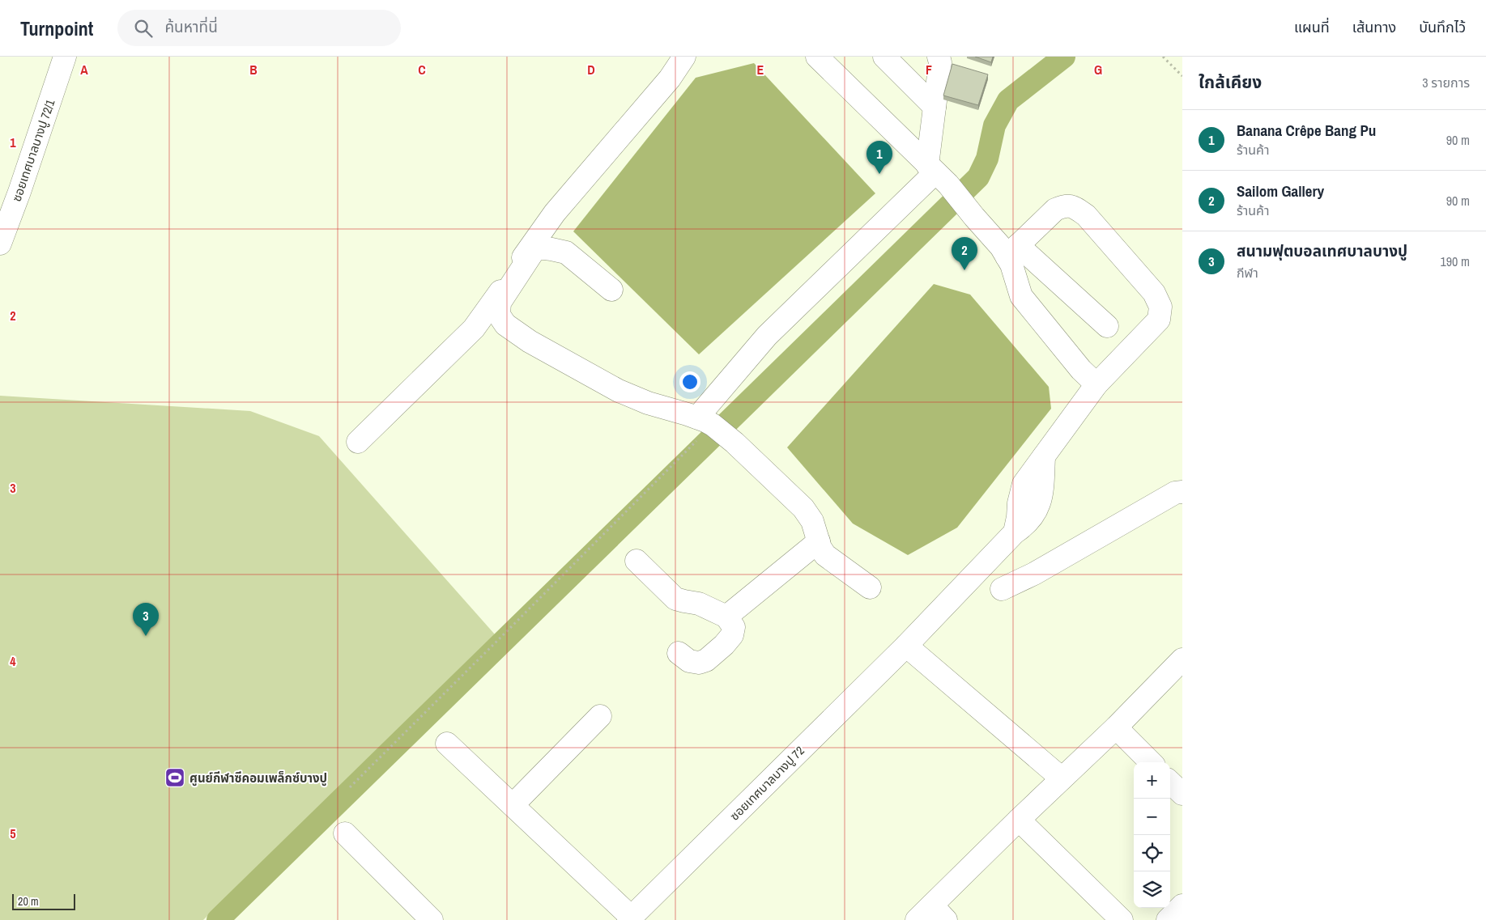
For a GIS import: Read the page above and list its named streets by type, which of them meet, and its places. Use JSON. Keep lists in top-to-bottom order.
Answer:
{
  "streets": {
    "street": ["ซอยเทศบาลบางปู 72/1", "ซอยเทศบาลบางปู 72"]
  },
  "places": {
    "sports": ["ศูนย์กีฬาซีคอมเพล็กซ์บางปู"]
  },
  "scale_bar": "20 m",
  "page": {
    "header": "Turnpoint",
    "search": "ค้นหาที่นี่",
    "nav": ["แผนที่", "เส้นทาง", "บันทึกไว้"],
    "heading": ["ใกล้เคียง", "3 รายการ"],
    "list": [
      {
        "mark": "1",
        "name": "Banana Crêpe Bang Pu",
        "note": "ร้านค้า",
        "value": "90 m"
      },
      {
        "mark": "2",
        "name": "Sailom Gallery",
        "note": "ร้านค้า",
        "value": "90 m"
      },
      {
        "mark": "3",
        "name": "สนามฟุตบอลเทศบาลบางปู",
        "note": "กีฬา",
        "value": "190 m"
      }
    ],
    "pins": ["1", "2", "3"],
    "map_buttons": ["+", "−"],
    "scale": "20 m"
  },
  "grid": {
    "columns": [
      "A",
      "B",
      "C",
      "D",
      "E",
      "F",
      "G"
    ],
    "rows": [
      "1",
      "2",
      "3",
      "4",
      "5"
    ]
  }
}
